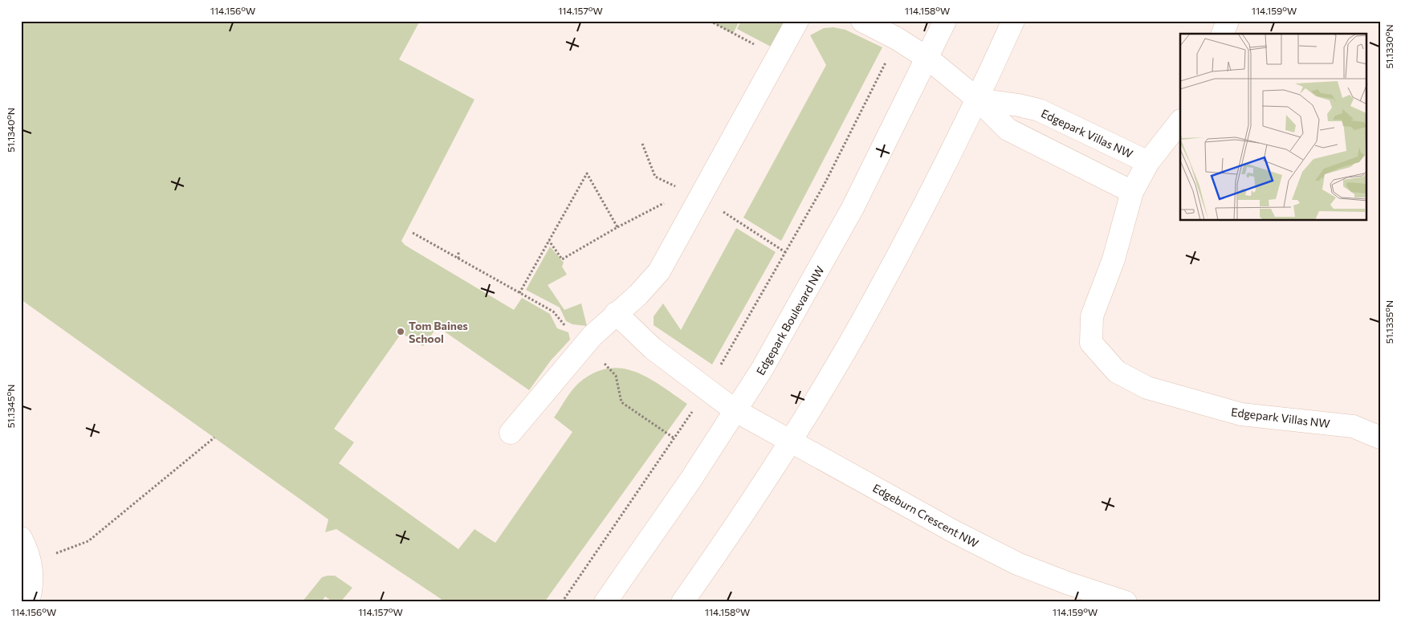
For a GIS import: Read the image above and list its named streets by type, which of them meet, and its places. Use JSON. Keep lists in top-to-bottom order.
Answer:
{
  "streets": {
    "street": ["Edgepark Villas NW", "Edgepark Boulevard NW", "Edgeburn Crescent NW"]
  },
  "crossings": [
    ["Edgepark Villas NW", "Edgepark Boulevard NW"],
    ["Edgepark Boulevard NW", "Edgeburn Crescent NW"]
  ],
  "places": ["Tom Baines School"],
  "coordinates": [
    "114.156°W",
    "114.157°W",
    "114.158°W",
    "114.159°W",
    "51.1330°N",
    "51.1340°N",
    "51.1335°N",
    "51.1345°N"
  ]
}
